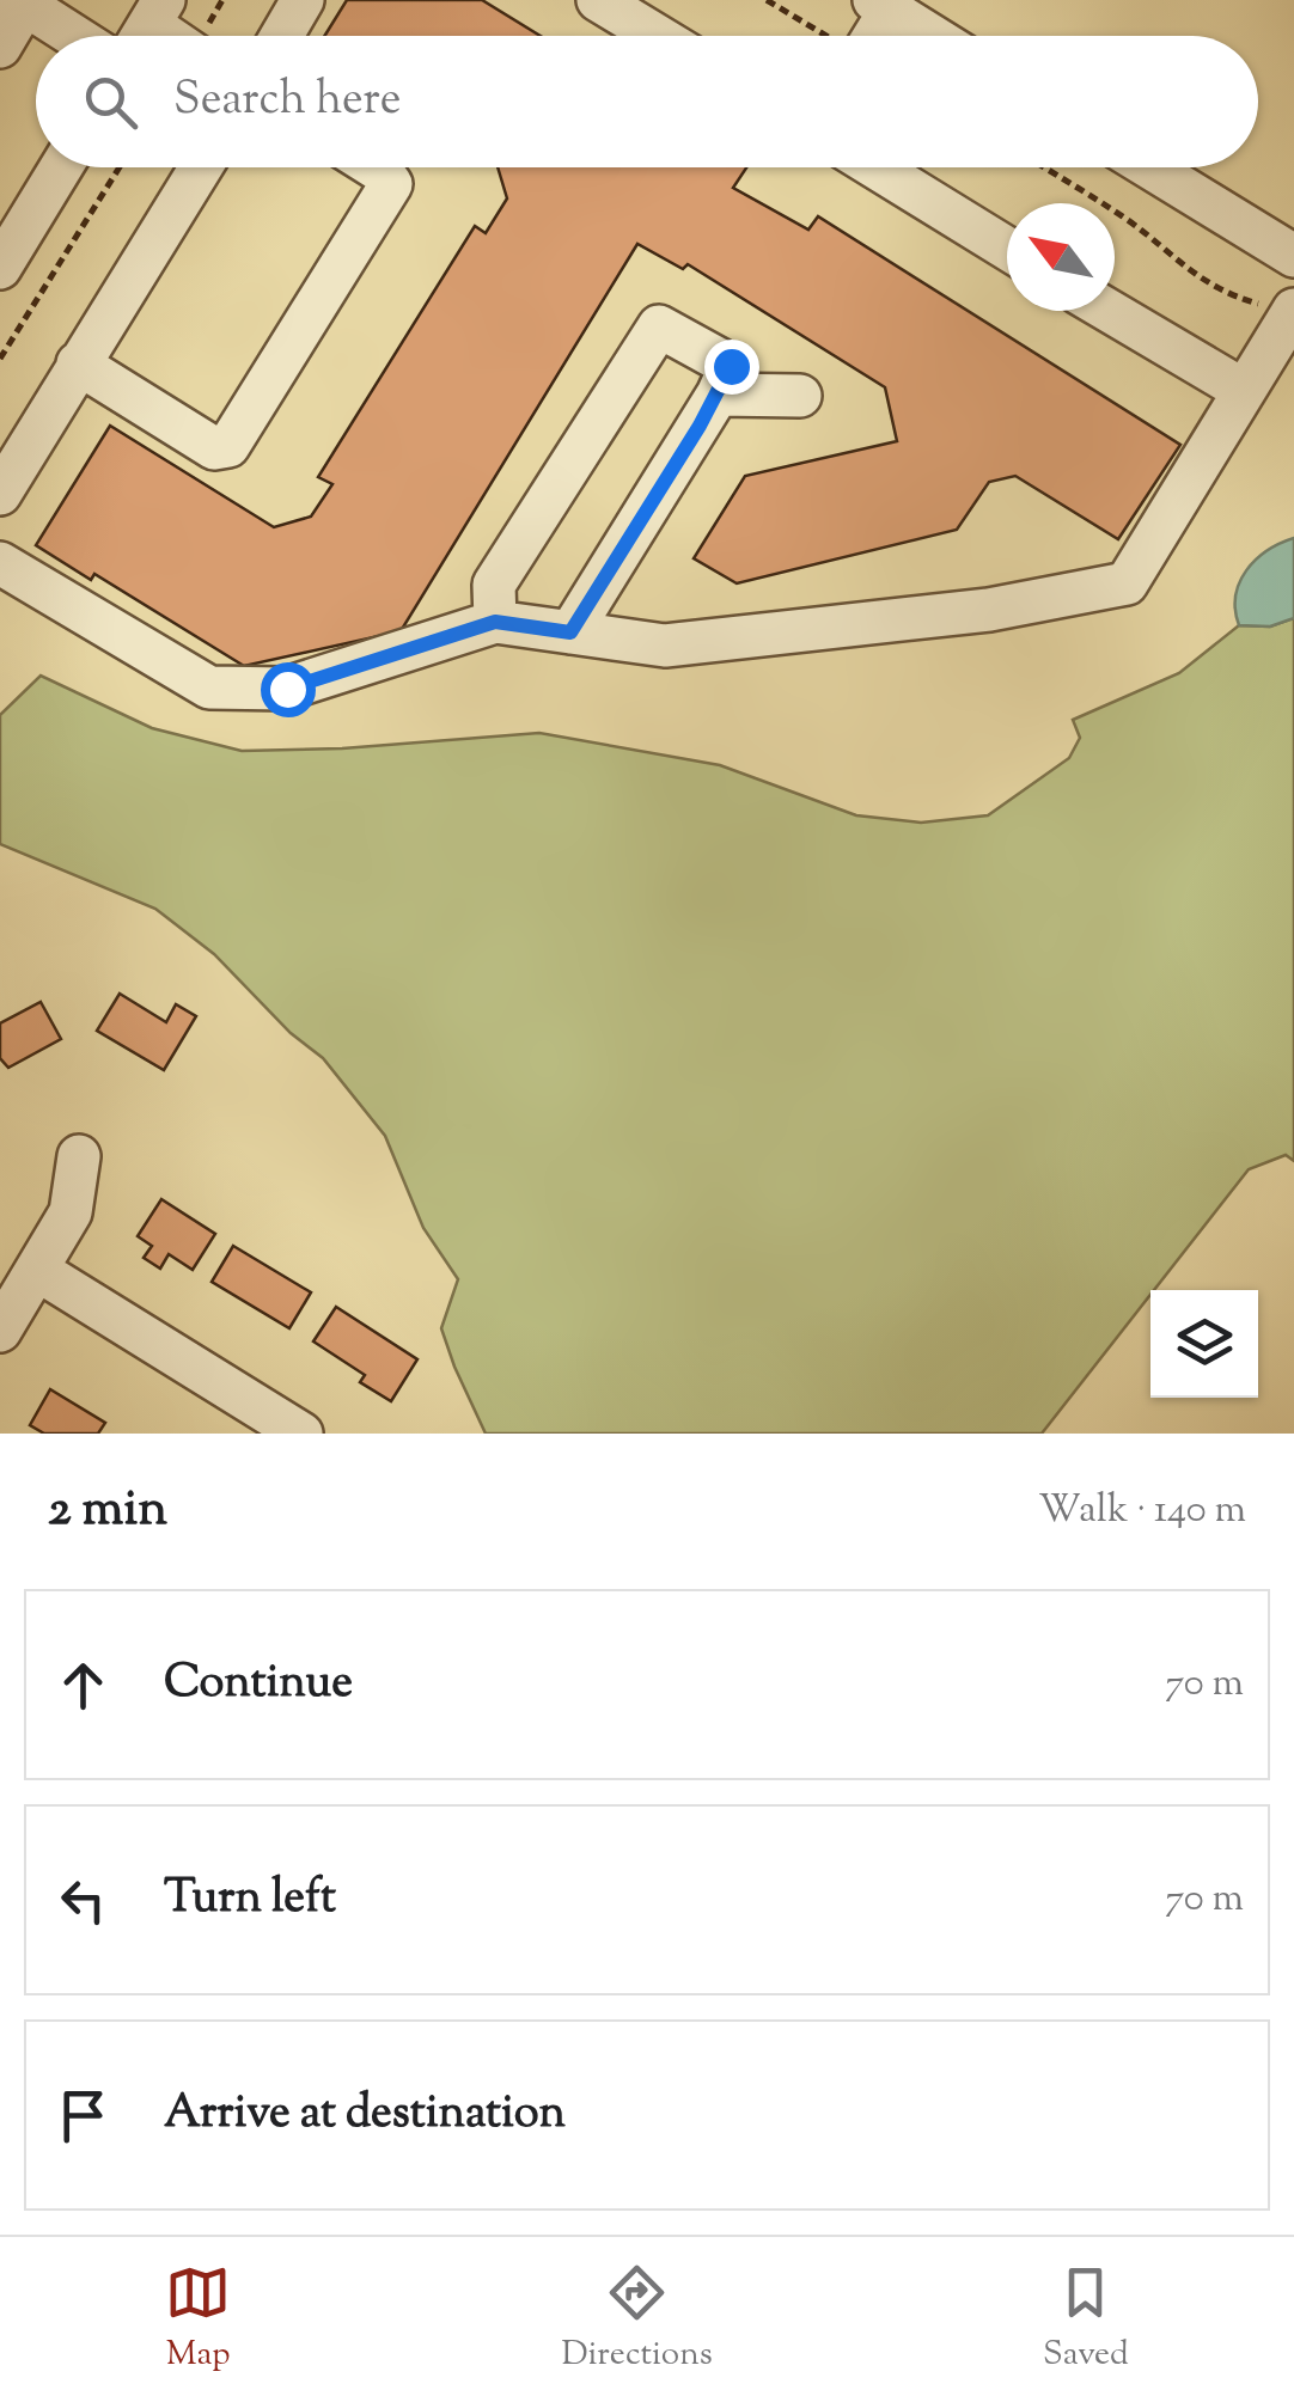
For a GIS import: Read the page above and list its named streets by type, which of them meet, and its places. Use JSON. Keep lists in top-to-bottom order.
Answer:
{
  "north": "top left",
  "page": {
    "search": "Search here",
    "heading": ["2 min", "Walk · 140 m"],
    "list": [
      ["Continue", "70 m"],
      ["Turn left", "70 m"],
      "Arrive at destination"
    ],
    "nav": ["Map", "Directions", "Saved"]
  }
}
